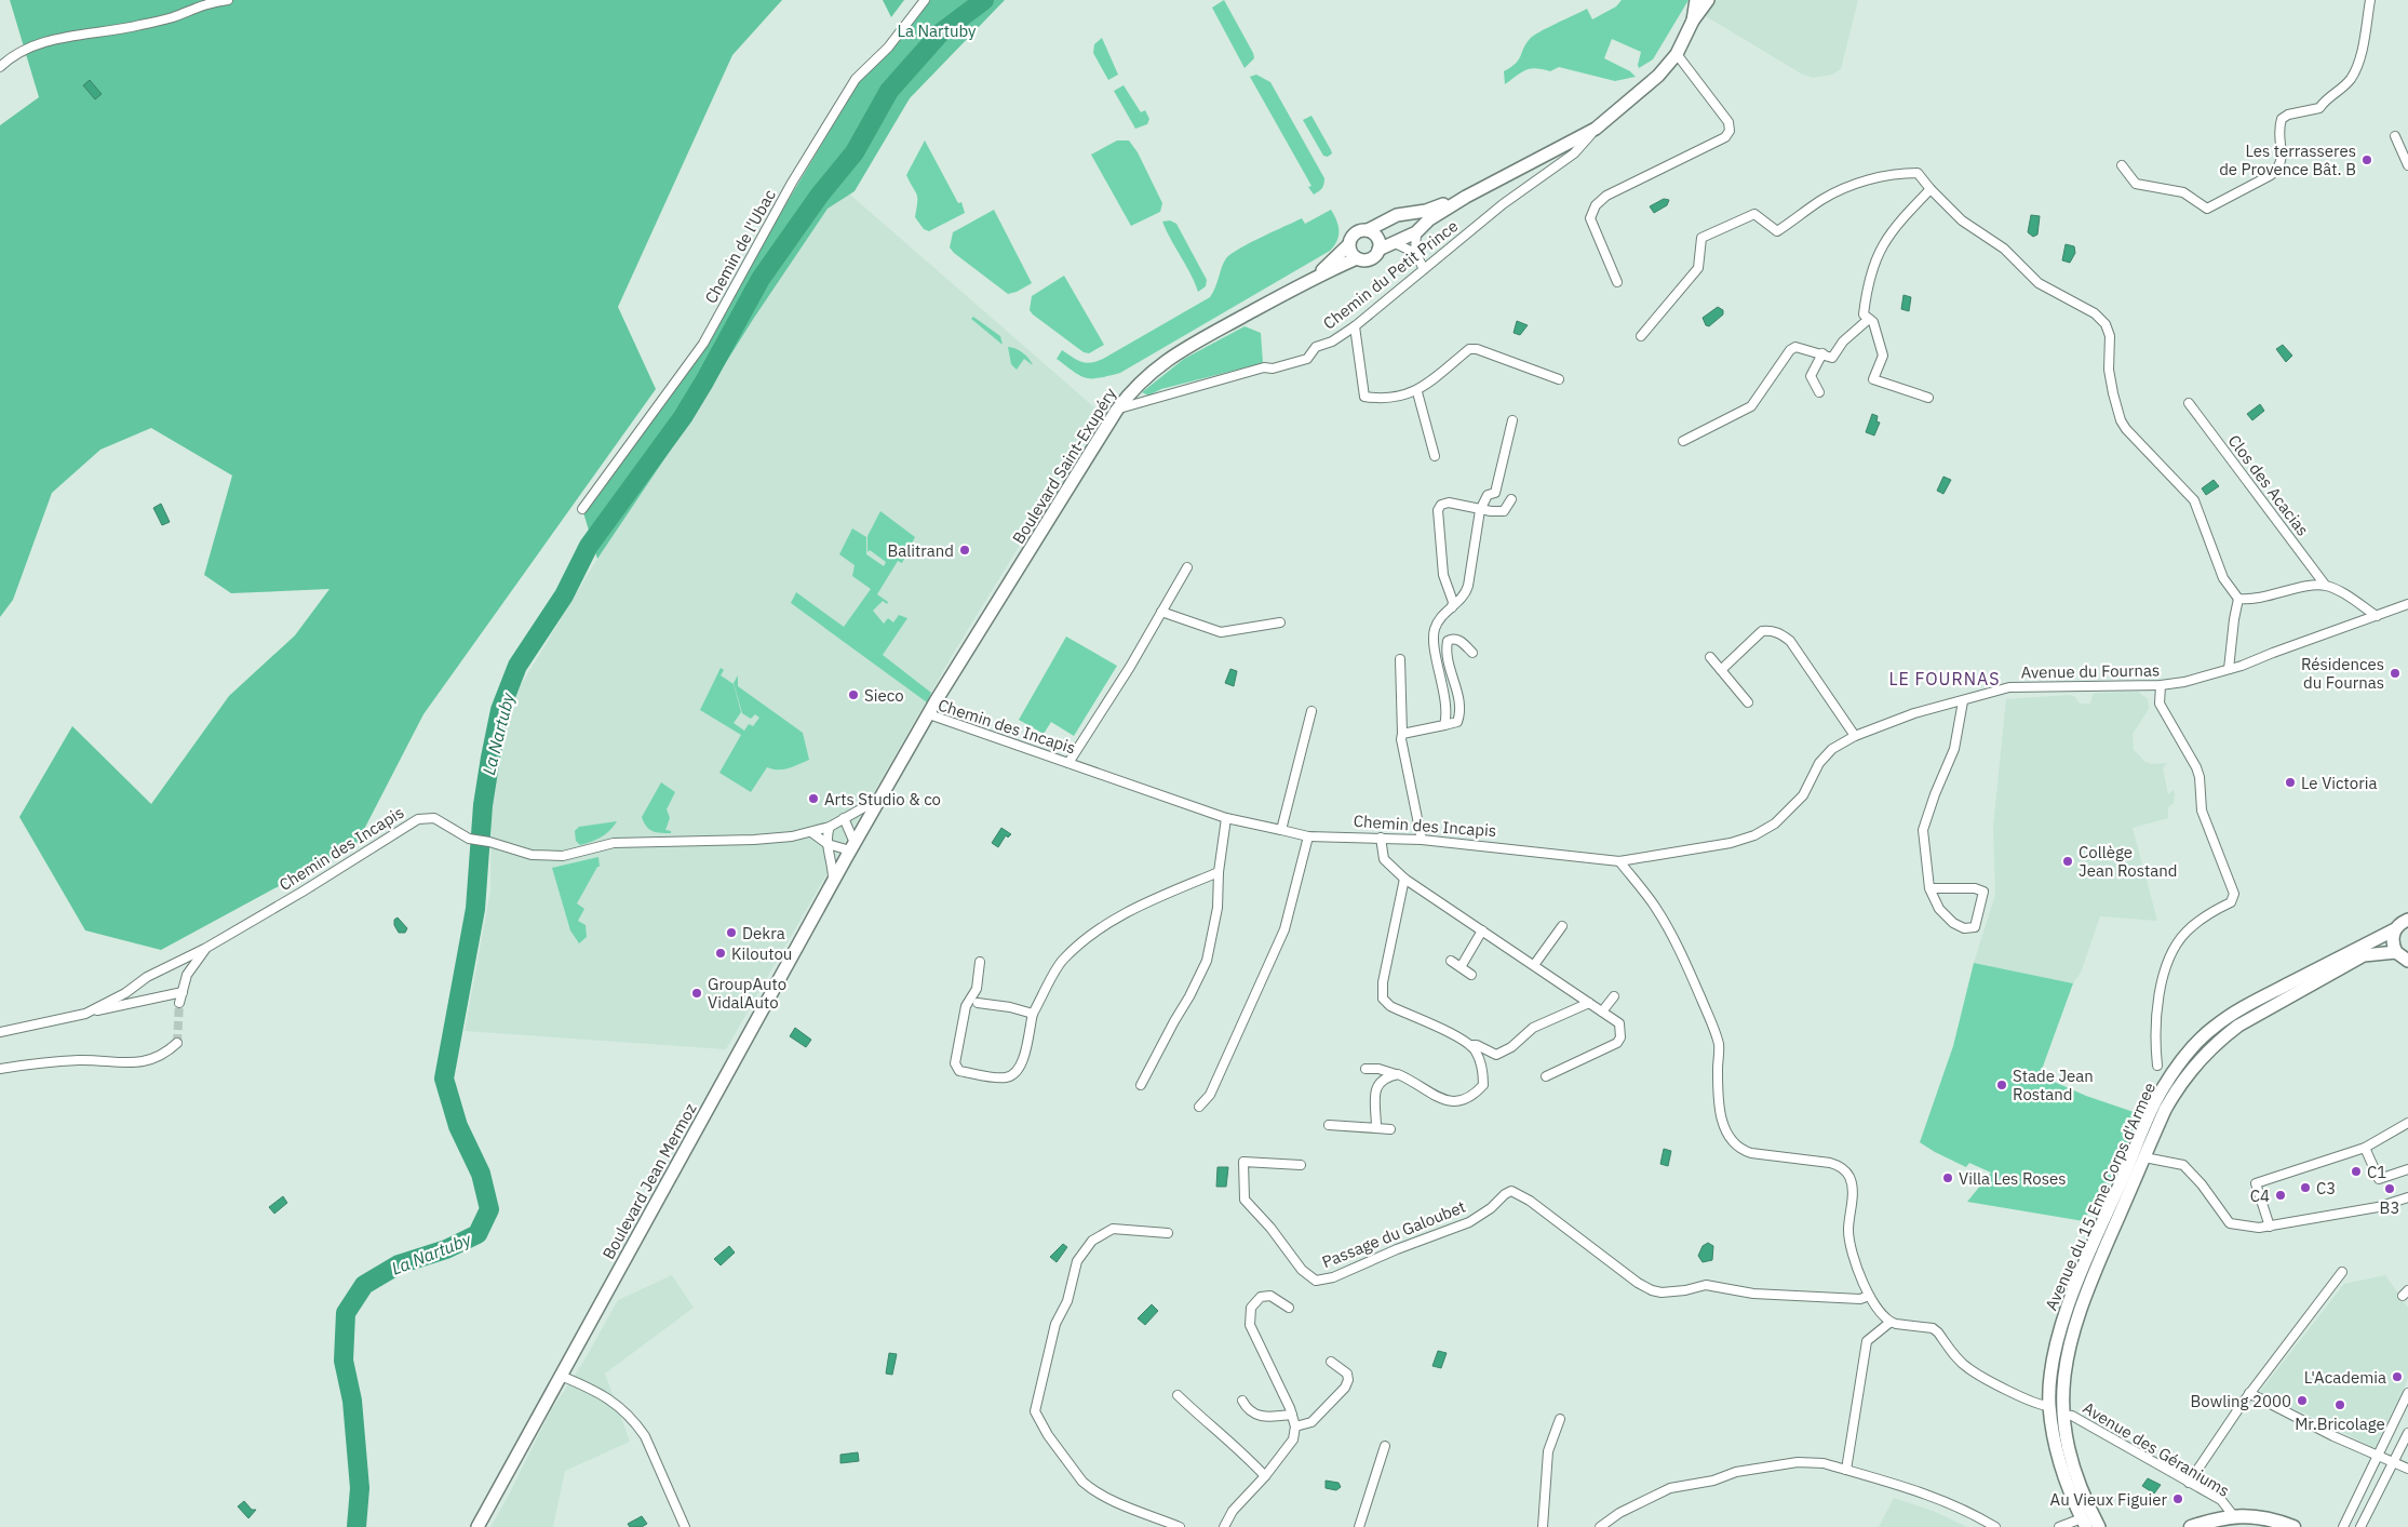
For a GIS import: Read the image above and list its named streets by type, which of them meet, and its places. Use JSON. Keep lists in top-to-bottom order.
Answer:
{
  "streets": {
    "main road": [
      "Boulevard Saint-Exupéry",
      "Chemin des Incapis",
      "Boulevard Jean Mermoz",
      "Avenue du 15 Eme Corps d'Armee"
    ],
    "street": [
      "Chemin de l'Ubac",
      "Chemin du Petit Prince",
      "Clos des Acacias",
      "Avenue du Fournas",
      "Passage du Galoubet",
      "Avenue des Géraniums"
    ]
  },
  "crossings": [
    ["Chemin du Petit Prince", "Boulevard Saint-Exupéry"],
    ["Boulevard Saint-Exupéry", "Chemin des Incapis"],
    ["Avenue du Fournas", "Chemin des Incapis"],
    ["Chemin des Incapis", "Boulevard Jean Mermoz"],
    ["Avenue du 15 Eme Corps d'Armee", "Avenue des Géraniums"]
  ],
  "districts": ["LE FOURNAS"],
  "water": ["La Nartuby"],
  "parks": ["La Nartuby"],
  "places": [
    "Les terrasseres de Provence Bât. B",
    "Balitrand",
    "Résidences du Fournas",
    "Sieco",
    "Le Victoria",
    "Arts Studio & co",
    "Collège Jean Rostand",
    "Dekra",
    "Kiloutou",
    "GroupAuto VidalAuto",
    "Stade Jean Rostand",
    "C1",
    "Villa Les Roses",
    "C3",
    "B3",
    "C4",
    "L'Academia",
    "Bowling 2000",
    "Mr.Bricolage",
    "Au Vieux Figuier"
  ]
}
